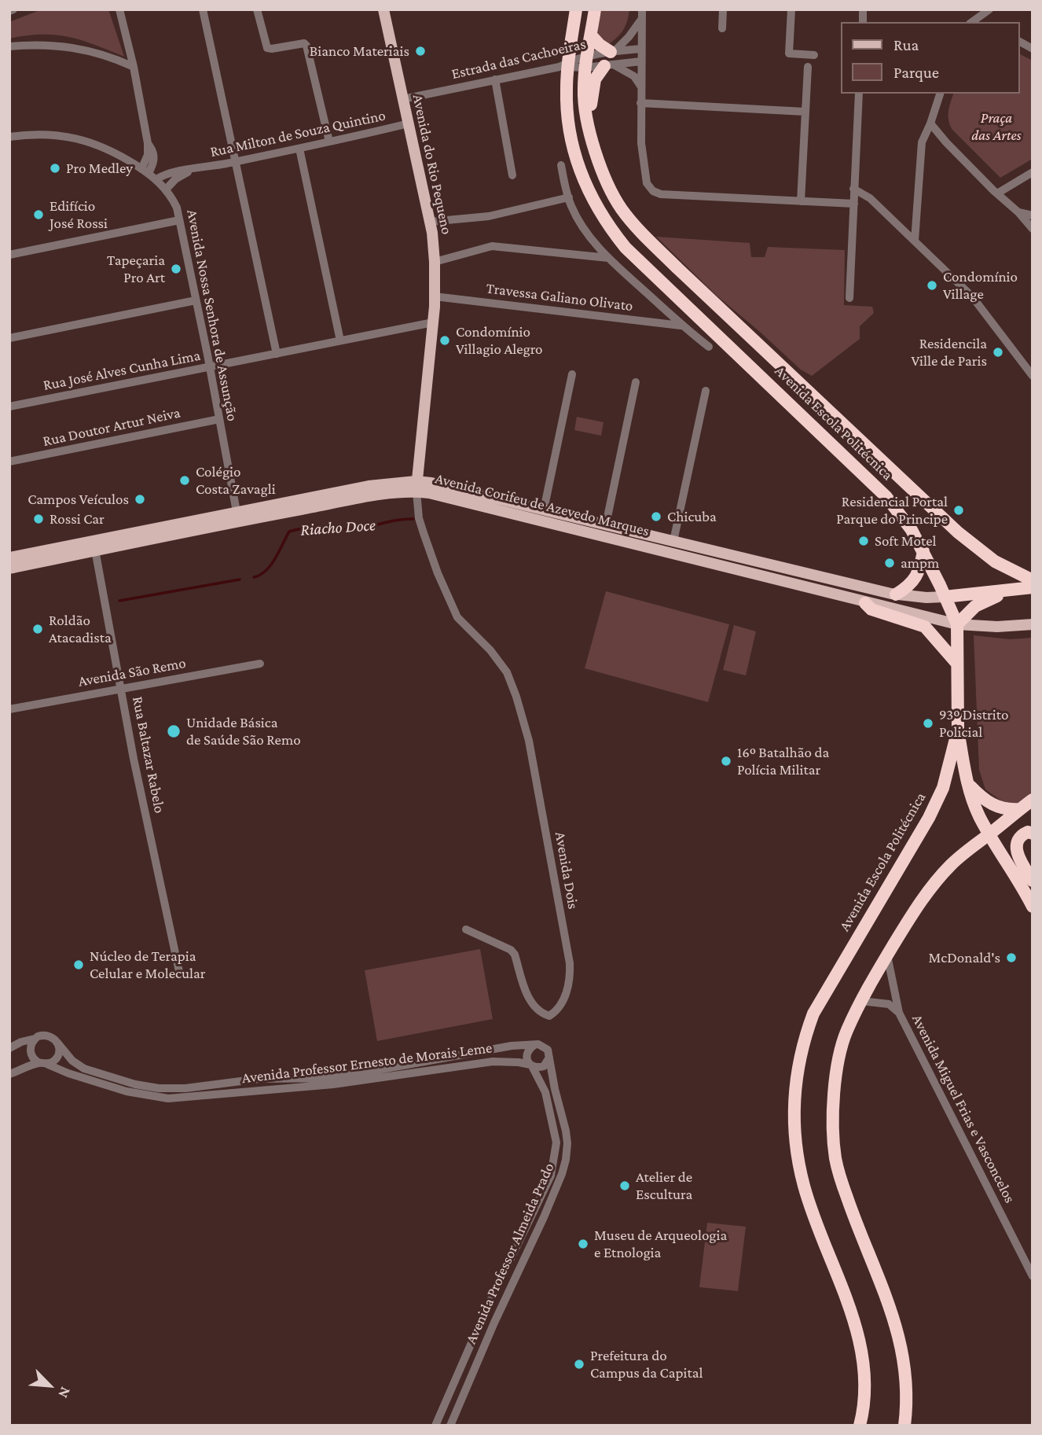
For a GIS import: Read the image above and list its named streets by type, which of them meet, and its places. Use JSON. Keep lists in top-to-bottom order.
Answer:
{
  "streets": {
    "highway": ["Avenida Escola Politécnica", "Avenida Corifeu de Azevedo Marques"],
    "main road": ["Avenida do Rio Pequeno"],
    "street": [
      "Estrada das Cachoeiras",
      "Rua Milton de Souza Quintino",
      "Travessa Galiano Olivato",
      "Avenida Nossa Senhora de Assunção",
      "Rua José Alves Cunha Lima",
      "Rua Doutor Artur Neiva",
      "Avenida São Remo",
      "Rua Baltazar Rabelo",
      "Avenida Dois",
      "Avenida Professor Ernesto de Morais Leme",
      "Avenida Miguel Frias e Vasconcelos",
      "Avenida Professor Almeida Prado"
    ]
  },
  "crossings": [
    ["Estrada das Cachoeiras", "Avenida do Rio Pequeno"],
    ["Estrada das Cachoeiras", "Avenida Escola Politécnica"],
    ["Rua Milton de Souza Quintino", "Avenida do Rio Pequeno"],
    ["Rua Milton de Souza Quintino", "Avenida Nossa Senhora de Assunção"],
    ["Avenida do Rio Pequeno", "Travessa Galiano Olivato"],
    ["Avenida do Rio Pequeno", "Rua José Alves Cunha Lima"],
    ["Avenida do Rio Pequeno", "Avenida Corifeu de Azevedo Marques"],
    ["Avenida do Rio Pequeno", "Avenida Dois"],
    ["Avenida Nossa Senhora de Assunção", "Rua José Alves Cunha Lima"],
    ["Avenida Nossa Senhora de Assunção", "Rua Doutor Artur Neiva"],
    ["Avenida Nossa Senhora de Assunção", "Avenida Corifeu de Azevedo Marques"],
    ["Avenida Escola Politécnica", "Avenida Corifeu de Azevedo Marques"],
    ["Avenida Corifeu de Azevedo Marques", "Rua Baltazar Rabelo"],
    ["Avenida Corifeu de Azevedo Marques", "Avenida Dois"],
    ["Avenida São Remo", "Rua Baltazar Rabelo"],
    ["Avenida Professor Ernesto de Morais Leme", "Avenida Professor Almeida Prado"]
  ],
  "water": ["Riacho Doce"],
  "parks": ["Praça das Artes"],
  "places": [
    "Bianco Materiais",
    "Pro Medley",
    "Edifício José Rossi",
    "Tapeçaria Pro Art",
    "Condomínio Village",
    "Condomínio Villagio Alegro",
    "Residencila Ville de Paris",
    "Colégio Costa Zavagli",
    "Campos Veículos",
    "Residencial Portal Parque do Principe",
    "Chicuba",
    "Rossi Car",
    "Soft Motel",
    "ampm",
    "Roldão Atacadista",
    "93º Distrito Policial",
    "Unidade Básica de Saúde São Remo",
    "16º Batalhão da Polícia Militar",
    "McDonald's",
    "Núcleo de Terapia Celular e Molecular",
    "Atelier de Escultura",
    "Museu de Arqueologia e Etnologia",
    "Prefeitura do Campus da Capital"
  ],
  "legend": ["Rua", "Parque"],
  "north": "bottom right"
}
